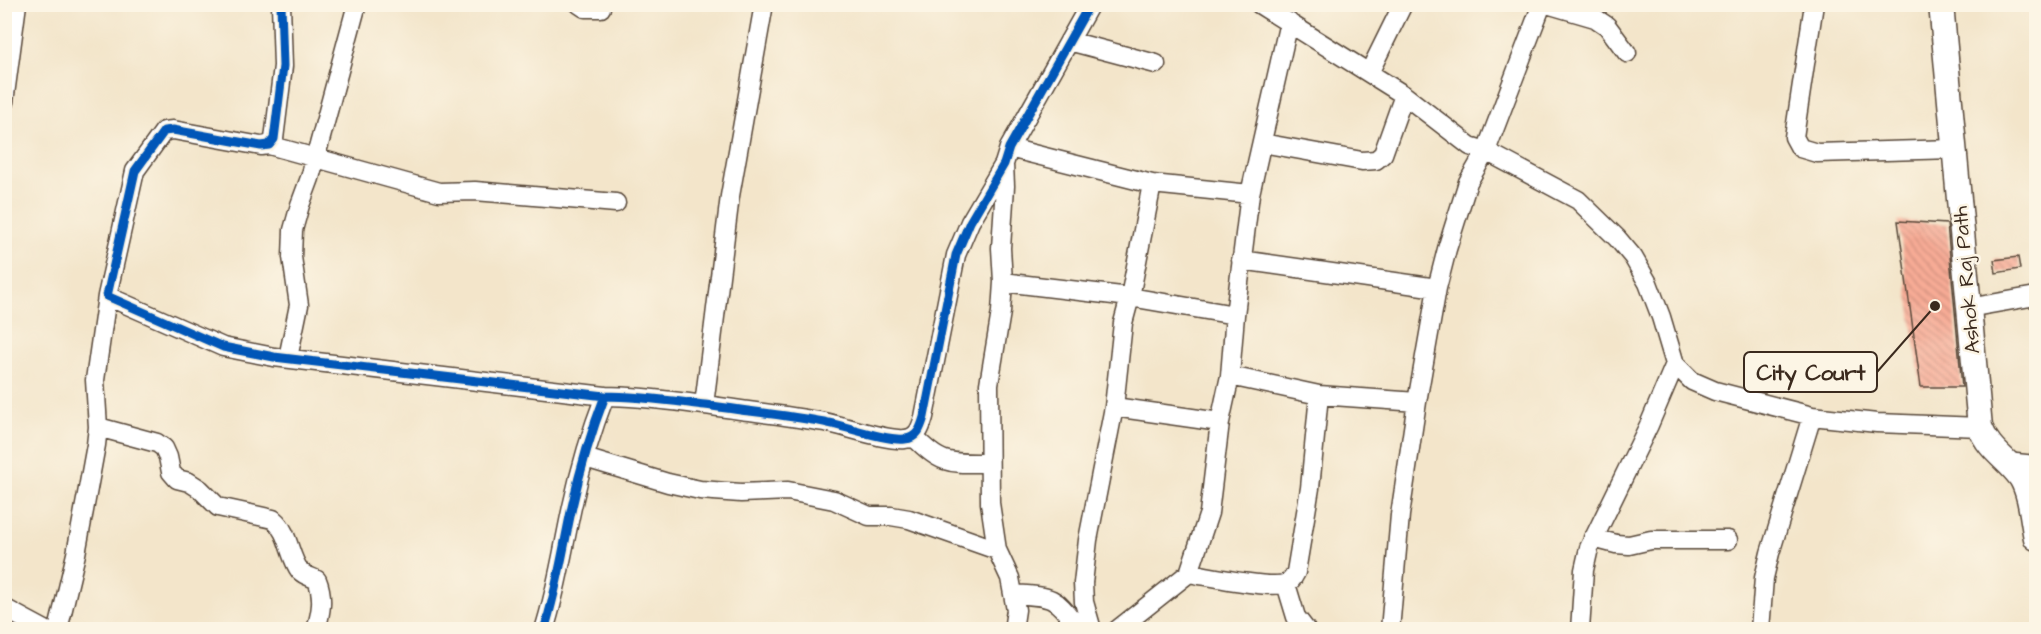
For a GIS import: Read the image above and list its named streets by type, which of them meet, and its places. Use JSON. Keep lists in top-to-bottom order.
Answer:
{
  "streets": {
    "main road": ["Ashok Raj Path"]
  },
  "places": ["City Court"]
}
